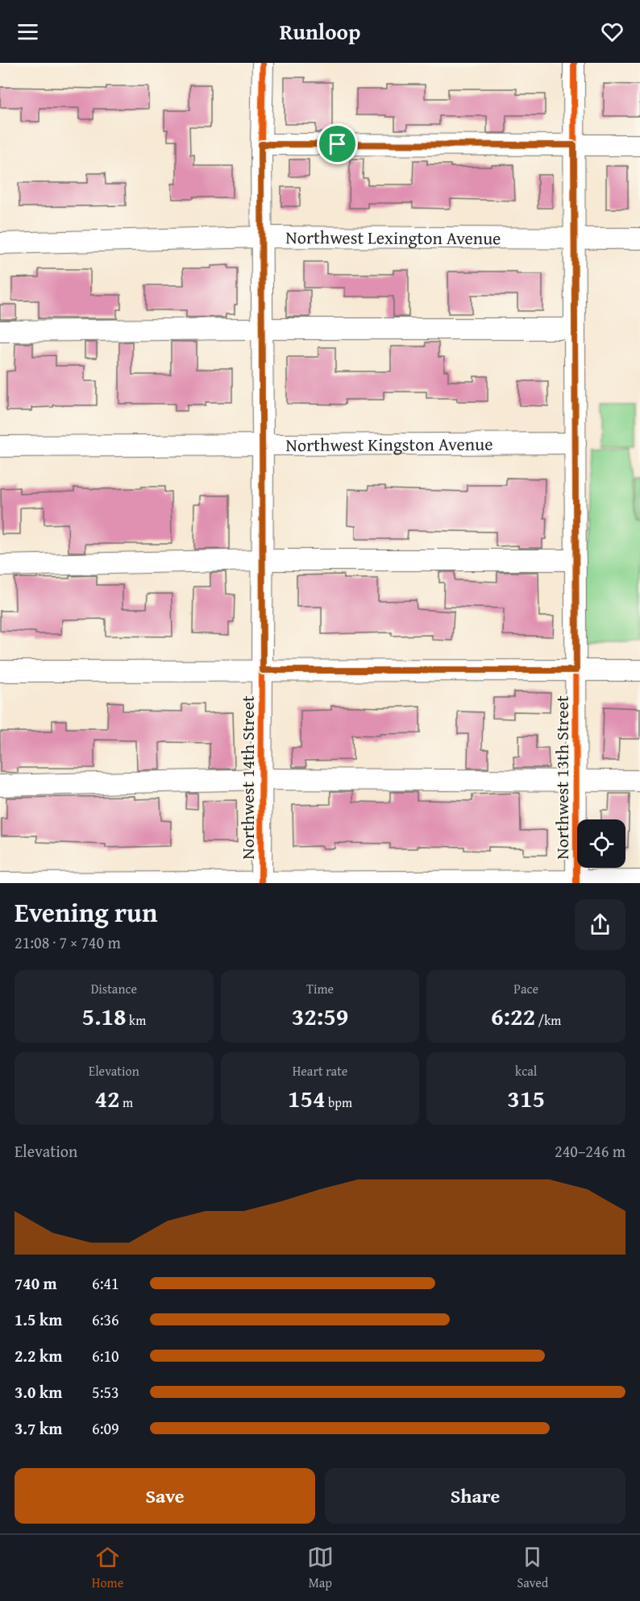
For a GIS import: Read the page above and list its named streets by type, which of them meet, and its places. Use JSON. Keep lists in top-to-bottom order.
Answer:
{
  "streets": {
    "street": [
      "Northwest Lexington Avenue",
      "Northwest Kingston Avenue",
      "Northwest 14th Street",
      "Northwest 13th Street"
    ]
  },
  "crossings": [
    ["Northwest Lexington Avenue", "Northwest 14th Street"],
    ["Northwest Lexington Avenue", "Northwest 13th Street"],
    ["Northwest Kingston Avenue", "Northwest 14th Street"],
    ["Northwest Kingston Avenue", "Northwest 13th Street"]
  ],
  "page": {
    "header": "Runloop",
    "heading": ["Evening run", "21:08 · 7 × 740 m"],
    "stats": [
      ["Distance", "5.18 km"],
      ["Time", "32:59"],
      ["Pace", "6:22 /km"],
      ["Elevation", "42 m"],
      ["Heart rate", "154 bpm"],
      ["kcal", "315"]
    ],
    "chart": ["Elevation", "240–246 m"],
    "list": [
      {
        "name": "740 m",
        "note": "6:41"
      },
      {
        "name": "1.5 km",
        "note": "6:36"
      },
      {
        "name": "2.2 km",
        "note": "6:10"
      },
      {
        "name": "3.0 km",
        "note": "5:53"
      },
      {
        "name": "3.7 km",
        "note": "6:09"
      }
    ],
    "buttons": ["Save", "Share"],
    "tabs": ["Home", "Map", "Saved"]
  }
}
